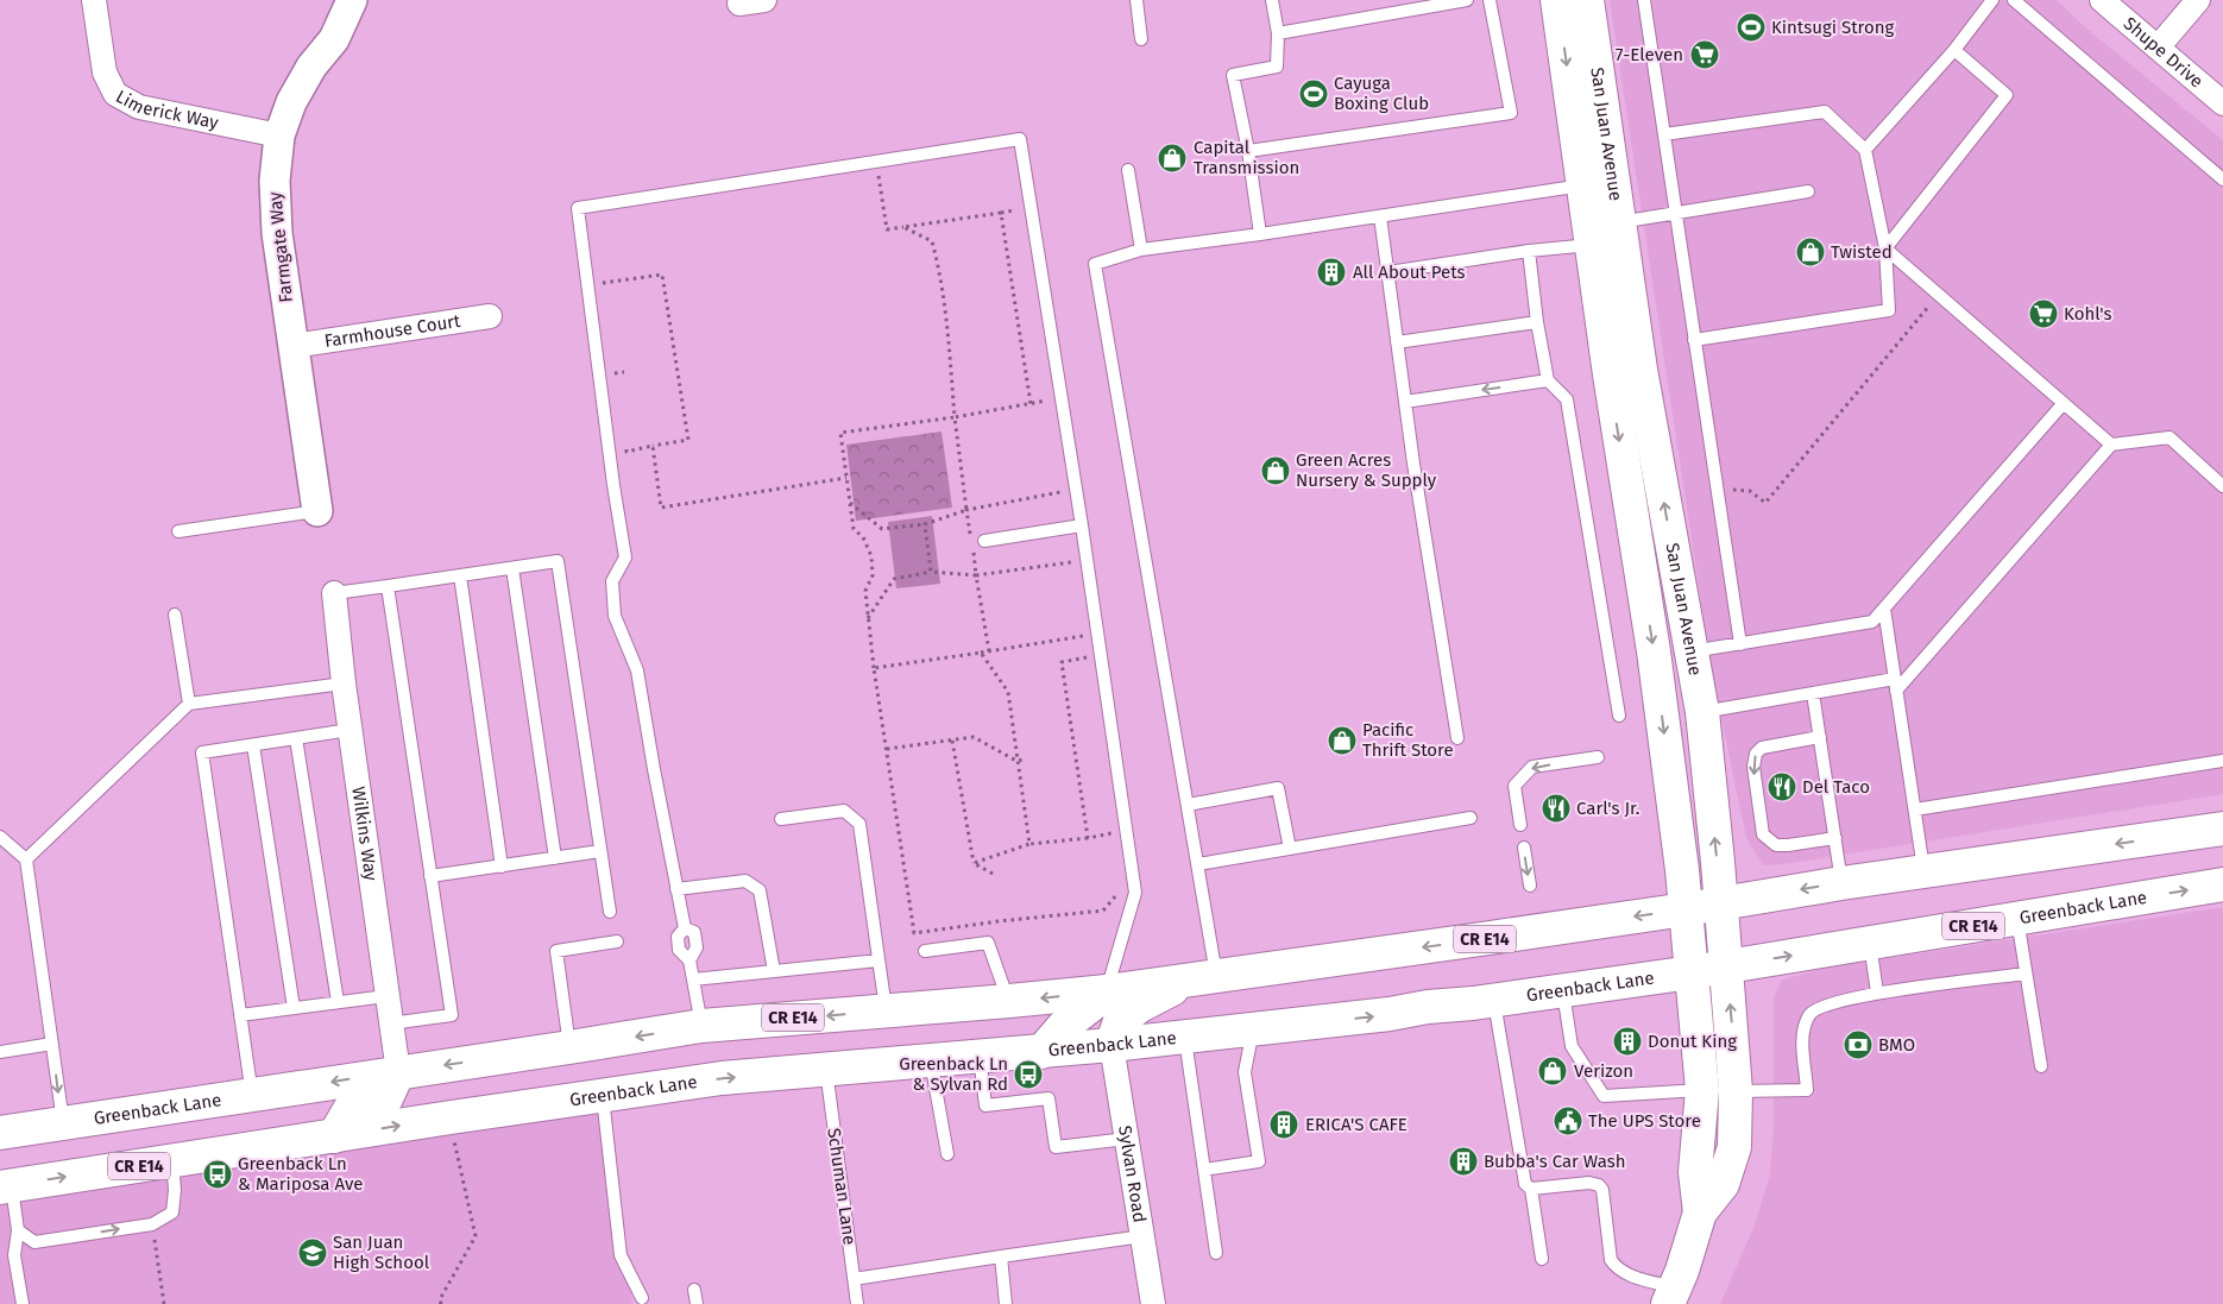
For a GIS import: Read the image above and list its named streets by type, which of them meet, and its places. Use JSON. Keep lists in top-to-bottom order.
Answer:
{
  "streets": {
    "main road": ["San Juan Avenue", "Greenback Lane", "CR E14"],
    "street": [
      "Shupe Drive",
      "Limerick Way",
      "Farmgate Way",
      "Farmhouse Court",
      "Wilkins Way",
      "Sylvan Road"
    ],
    "lane": ["Schuman Lane"]
  },
  "crossings": [
    ["Limerick Way", "Farmgate Way"],
    ["San Juan Avenue", "Greenback Lane"],
    ["Farmgate Way", "Farmhouse Court"],
    ["Wilkins Way", "Greenback Lane"],
    ["Greenback Lane", "Sylvan Road"],
    ["Greenback Lane", "Schuman Lane"]
  ],
  "places": {
    "sports": ["Kintsugi Strong", "Cayuga Boxing Club"],
    "supermarket": ["7-Eleven", "Kohl's"],
    "shop": [
      "Capital Transmission",
      "Twisted",
      "Green Acres Nursery & Supply",
      "Pacific Thrift Store",
      "Verizon"
    ],
    "building": [
      "All About Pets",
      "Donut King",
      "ERICA'S CAFE",
      "Bubba's Car Wash"
    ],
    "restaurant": ["Del Taco", "Carl's Jr."],
    "bank": ["BMO"],
    "bus stop": ["Greenback Ln & Sylvan Rd", "Greenback Ln & Mariposa Ave"],
    "public building": ["The UPS Store"],
    "school or university": ["San Juan High School"]
  }
}
